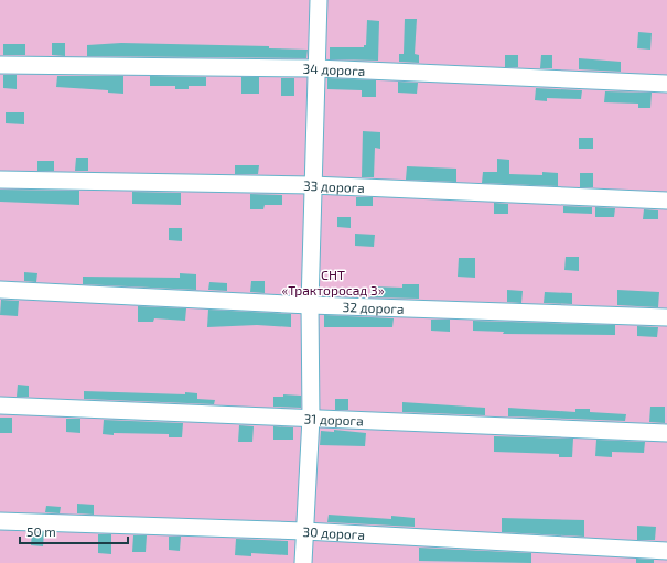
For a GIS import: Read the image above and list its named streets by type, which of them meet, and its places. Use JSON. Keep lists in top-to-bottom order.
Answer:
{
  "streets": {
    "street": [
      "34 дорога",
      "33 дорога",
      "32 дорога",
      "31 дорога",
      "30 дорога"
    ]
  },
  "parks": ["СНТ «Тракторосад 3»"],
  "scale_bar": "50 m"
}
